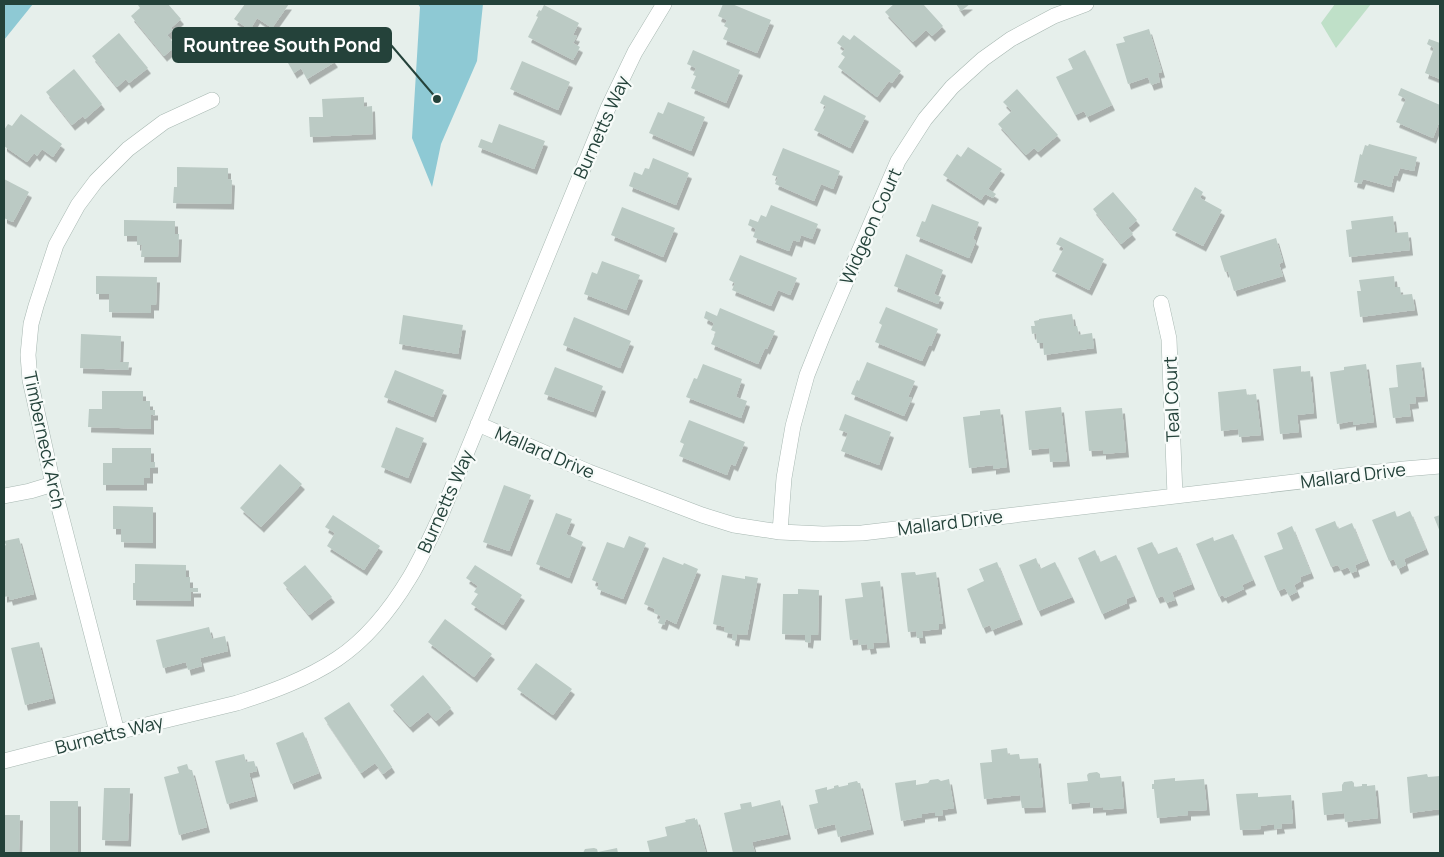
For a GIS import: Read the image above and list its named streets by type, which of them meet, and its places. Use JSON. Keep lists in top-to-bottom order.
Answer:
{
  "streets": {
    "street": [
      "Burnetts Way",
      "Widgeon Court",
      "Teal Court",
      "Timberneck Arch",
      "Mallard Drive"
    ]
  },
  "crossings": [
    ["Burnetts Way", "Timberneck Arch"],
    ["Burnetts Way", "Mallard Drive"],
    ["Widgeon Court", "Mallard Drive"],
    ["Teal Court", "Mallard Drive"]
  ],
  "places": ["Rountree South Pond"]
}
